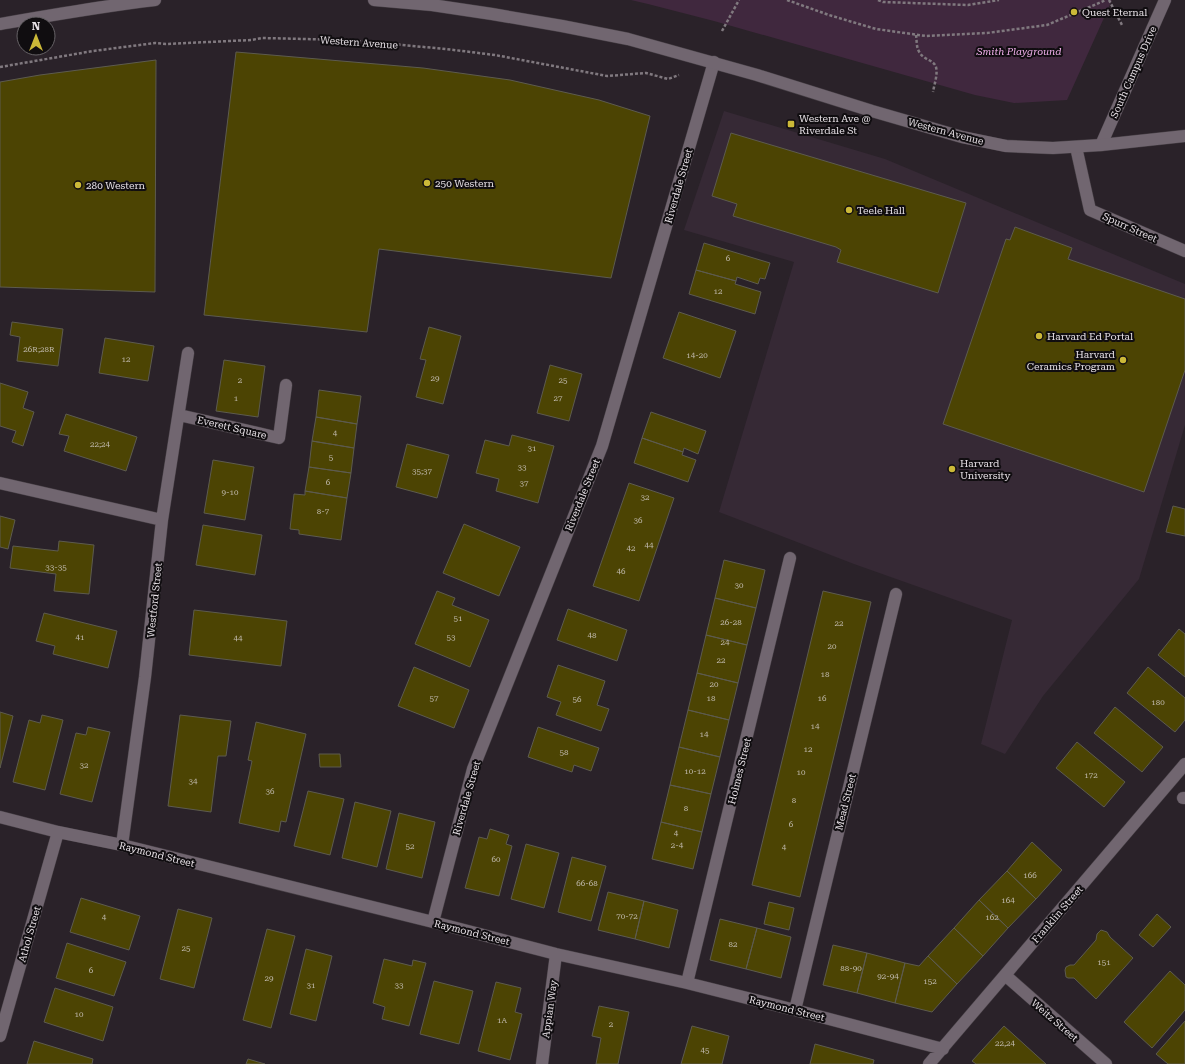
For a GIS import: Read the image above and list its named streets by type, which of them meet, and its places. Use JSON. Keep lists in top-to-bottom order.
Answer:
{
  "streets": {
    "street": [
      "Western Avenue",
      "South Campus Drive",
      "Riverdale Street",
      "Spurr Street",
      "Everett Square",
      "Westford Street",
      "Holmes Street",
      "Mead Street",
      "Raymond Street",
      "Franklin Street",
      "Athol Street",
      "Appian Way",
      "Weitz Street"
    ]
  },
  "crossings": [
    ["Western Avenue", "South Campus Drive"],
    ["Western Avenue", "Riverdale Street"],
    ["Western Avenue", "Spurr Street"],
    ["Riverdale Street", "Raymond Street"],
    ["Westford Street", "Raymond Street"],
    ["Holmes Street", "Raymond Street"],
    ["Mead Street", "Raymond Street"],
    ["Raymond Street", "Franklin Street"],
    ["Raymond Street", "Athol Street"],
    ["Raymond Street", "Appian Way"],
    ["Franklin Street", "Weitz Street"]
  ],
  "parks": ["Smith Playground"],
  "places": {
    "other": [
      "Quest Eternal",
      "250 Western",
      "280 Western",
      "Teele Hall",
      "Harvard Ed Portal",
      "Harvard Ceramics Program",
      "Harvard University"
    ],
    "transit": ["Western Ave @ Riverdale St"]
  },
  "house_numbers": [
    "6",
    "12",
    "26R;28R",
    "14-20",
    "12",
    "29",
    "2",
    "25",
    "1",
    "27",
    "4",
    "22;24",
    "31",
    "5",
    "33",
    "35;37",
    "6",
    "37",
    "9-10",
    "32",
    "8-7",
    "36",
    "44",
    "42",
    "33-35",
    "46",
    "30",
    "51",
    "26-28",
    "22",
    "48",
    "41",
    "53",
    "44",
    "24",
    "20",
    "22",
    "18",
    "20",
    "57",
    "18",
    "16",
    "56",
    "180",
    "14",
    "14",
    "12",
    "58",
    "32",
    "10-12",
    "10",
    "172",
    "34",
    "36",
    "8",
    "8",
    "6",
    "4",
    "2-4",
    "52",
    "4",
    "60",
    "166",
    "66-68",
    "164",
    "70-72",
    "4",
    "162",
    "82",
    "25",
    "151",
    "88-90",
    "6",
    "92-94",
    "29",
    "152",
    "31",
    "33",
    "10",
    "1A",
    "2",
    "22,24",
    "45"
  ],
  "north": "top"
}
